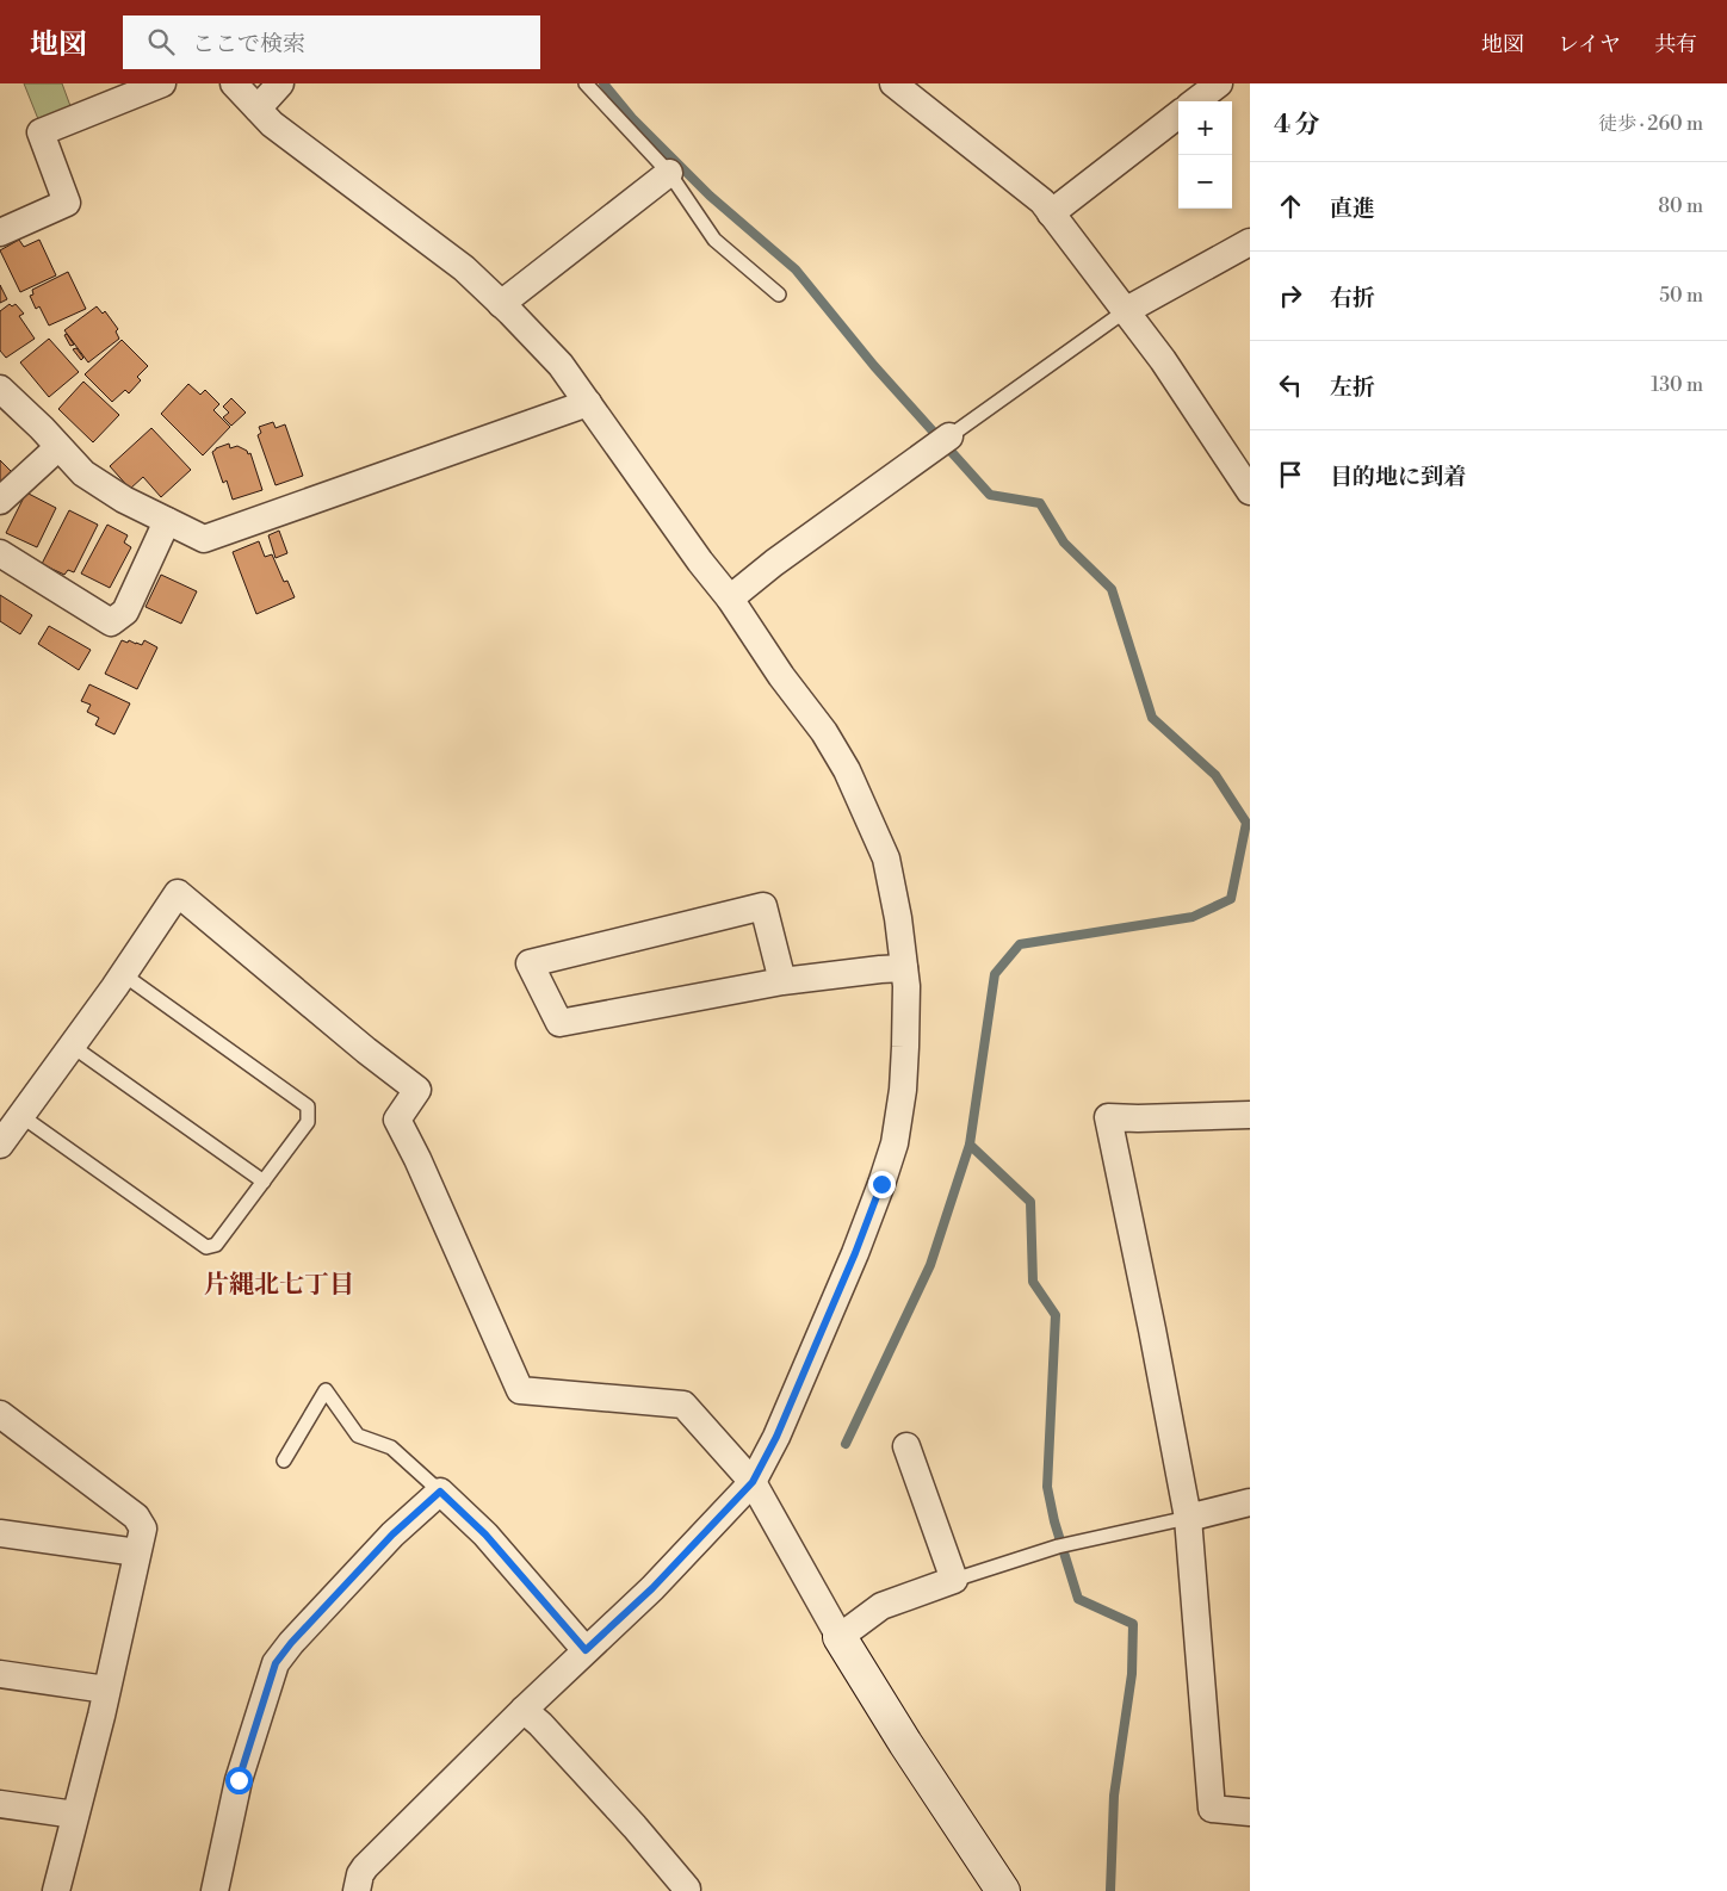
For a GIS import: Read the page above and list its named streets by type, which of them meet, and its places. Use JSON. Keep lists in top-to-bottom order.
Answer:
{
  "districts": ["片縄北七丁目"],
  "page": {
    "header": "地図",
    "search": "ここで検索",
    "nav": ["地図", "レイヤ", "共有"],
    "heading": ["4 分", "徒歩 · 260 m"],
    "map_buttons": ["+", "−"],
    "list": [
      ["直進", "80 m"],
      ["右折", "50 m"],
      ["左折", "130 m"],
      "目的地に到着"
    ]
  }
}
